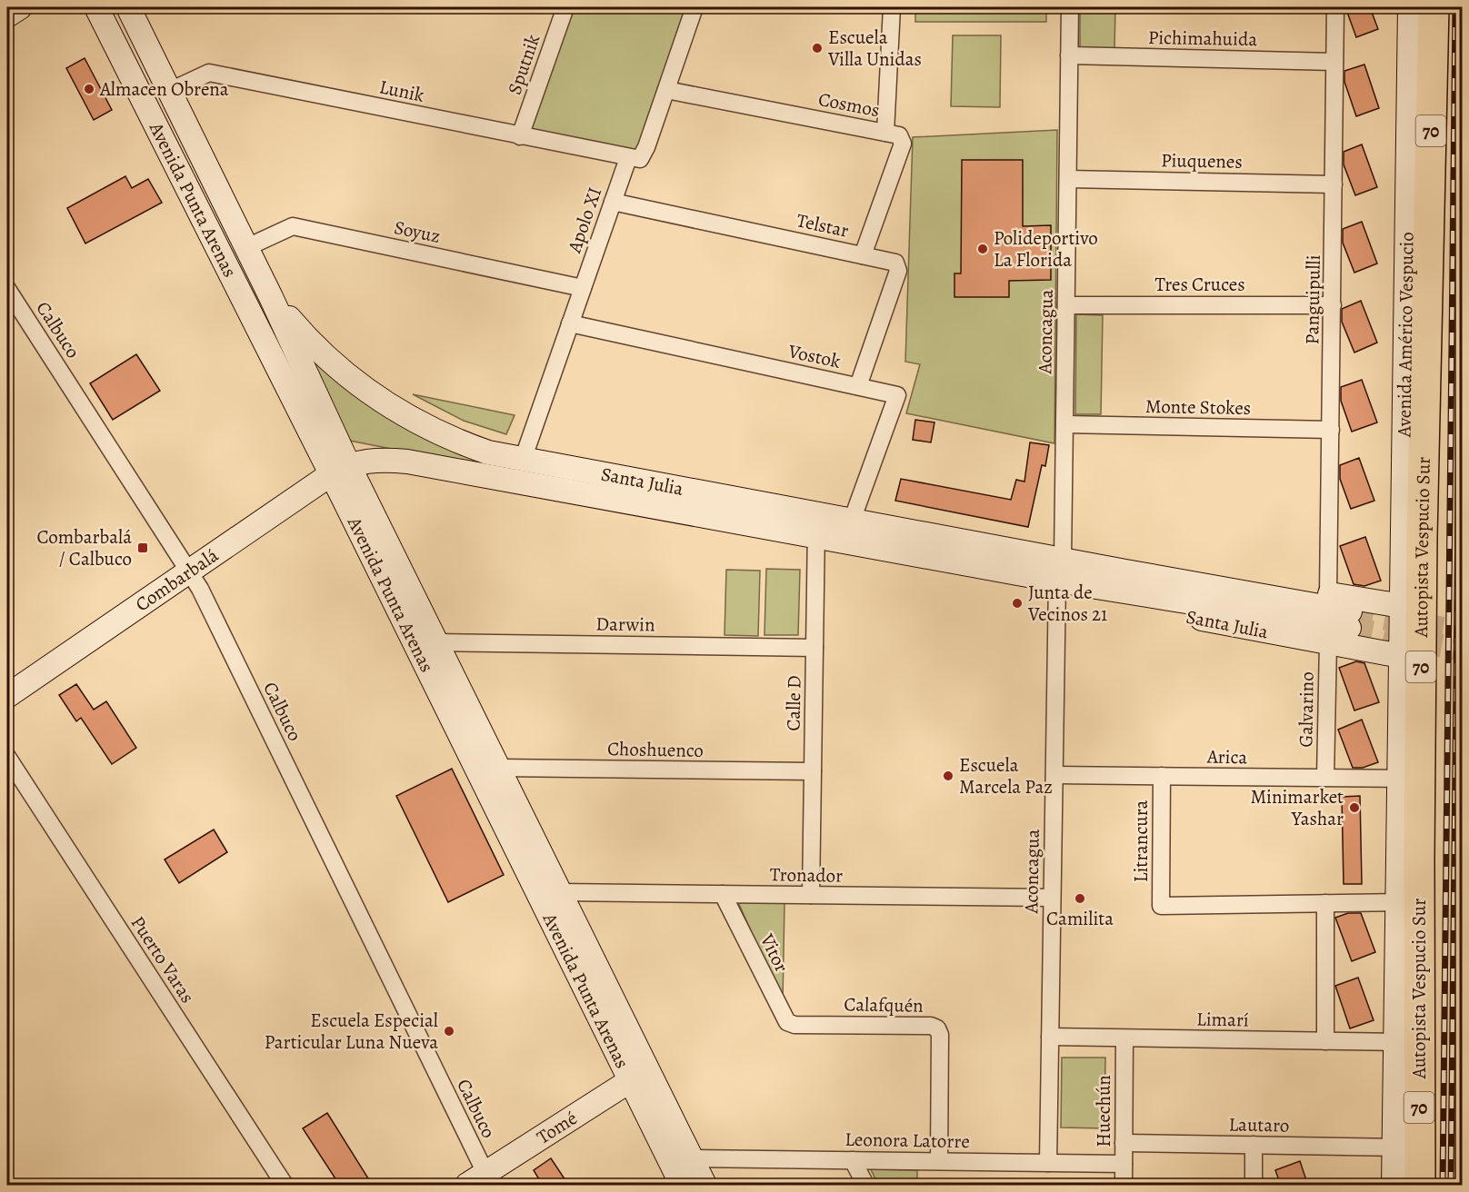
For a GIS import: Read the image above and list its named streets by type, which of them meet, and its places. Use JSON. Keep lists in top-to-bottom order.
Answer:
{
  "streets": {
    "highway": ["70", "Autopista Vespucio Sur"],
    "main road": [
      "Avenida Punta Arenas",
      "Avenida Américo Vespucio",
      "Santa Julia",
      "Combarbalá",
      "Tomé"
    ],
    "street": [
      "Pichimahuida",
      "Sputnik",
      "Lunik",
      "Cosmos",
      "Piuquenes",
      "Apolo XI",
      "Telstar",
      "Soyuz",
      "Tres Cruces",
      "Panguipulli",
      "Calbuco",
      "Aconcagua",
      "Vostok",
      "Monte Stokes",
      "Darwin",
      "Calle D",
      "Galvarino",
      "Choshuenco",
      "Arica",
      "Litrancura",
      "Tronador",
      "Vitor",
      "Puerto Varas",
      "Calafquén",
      "Limarí",
      "Huechún",
      "Lautaro",
      "Leonora Latorre"
    ]
  },
  "crossings": [
    ["Pichimahuida", "Panguipulli"],
    ["Pichimahuida", "Aconcagua"],
    ["Sputnik", "Lunik"],
    ["Lunik", "Avenida Punta Arenas"],
    ["Lunik", "Apolo XI"],
    ["Cosmos", "Telstar"],
    ["Piuquenes", "Panguipulli"],
    ["Piuquenes", "Aconcagua"],
    ["Avenida Punta Arenas", "Soyuz"],
    ["Avenida Punta Arenas", "Santa Julia"],
    ["Avenida Punta Arenas", "Combarbalá"],
    ["Avenida Punta Arenas", "Darwin"],
    ["Avenida Punta Arenas", "Choshuenco"],
    ["Avenida Punta Arenas", "Tronador"],
    ["Avenida Punta Arenas", "Tomé"],
    ["Avenida Punta Arenas", "Leonora Latorre"],
    ["Apolo XI", "Telstar"],
    ["Apolo XI", "Soyuz"],
    ["Apolo XI", "Vostok"],
    ["Apolo XI", "Santa Julia"],
    ["Telstar", "Vostok"],
    ["Tres Cruces", "Panguipulli"],
    ["Tres Cruces", "Aconcagua"],
    ["Panguipulli", "Monte Stokes"],
    ["Panguipulli", "Santa Julia"],
    ["Calbuco", "Combarbalá"],
    ["Calbuco", "Tomé"],
    ["Aconcagua", "Monte Stokes"],
    ["Aconcagua", "Santa Julia"],
    ["Aconcagua", "Arica"],
    ["Aconcagua", "Tronador"],
    ["Aconcagua", "Limarí"],
    ["Aconcagua", "Leonora Latorre"],
    ["Avenida Américo Vespucio", "Santa Julia"],
    ["Avenida Américo Vespucio", "Arica"],
    ["Avenida Américo Vespucio", "Limarí"],
    ["Avenida Américo Vespucio", "Lautaro"],
    ["Vostok", "Santa Julia"],
    ["Santa Julia", "Combarbalá"],
    ["Santa Julia", "Calle D"],
    ["Santa Julia", "Galvarino"],
    ["Darwin", "Calle D"],
    ["Calle D", "Choshuenco"],
    ["Calle D", "Tronador"],
    ["Galvarino", "Arica"],
    ["Arica", "Litrancura"],
    ["Tronador", "Vitor"],
    ["Vitor", "Calafquén"],
    ["Calafquén", "Leonora Latorre"],
    ["Limarí", "Huechún"],
    ["Huechún", "Lautaro"],
    ["Huechún", "Leonora Latorre"]
  ],
  "places": {
    "other": [
      "Escuela Villa Unidas",
      "Almacen Obrena",
      "Polideportivo La Florida",
      "Junta de Vecinos 21",
      "Escuela Marcela Paz",
      "Minimarket Yashar",
      "Camilita",
      "Escuela Especial Particular Luna Nueva"
    ],
    "transit": ["Combarbalá / Calbuco"]
  }
}
